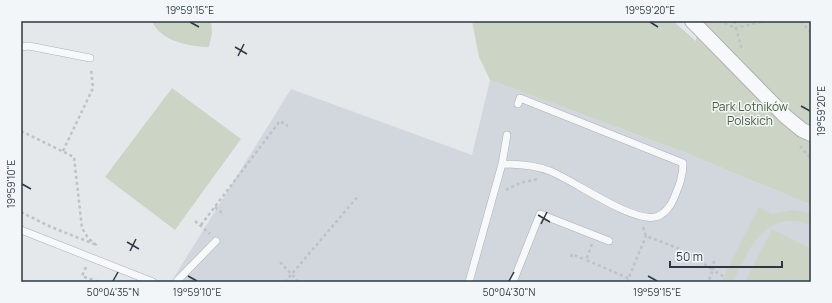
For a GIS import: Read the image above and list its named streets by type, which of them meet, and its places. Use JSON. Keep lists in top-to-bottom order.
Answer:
{
  "parks": ["Park Lotników Polskich"],
  "scale_bar": "50 m",
  "coordinates": [
    "19°59'15\"E",
    "19°59'20\"E",
    "19°59'10\"E",
    "50°04'35\"N",
    "50°04'30\"N"
  ]
}
